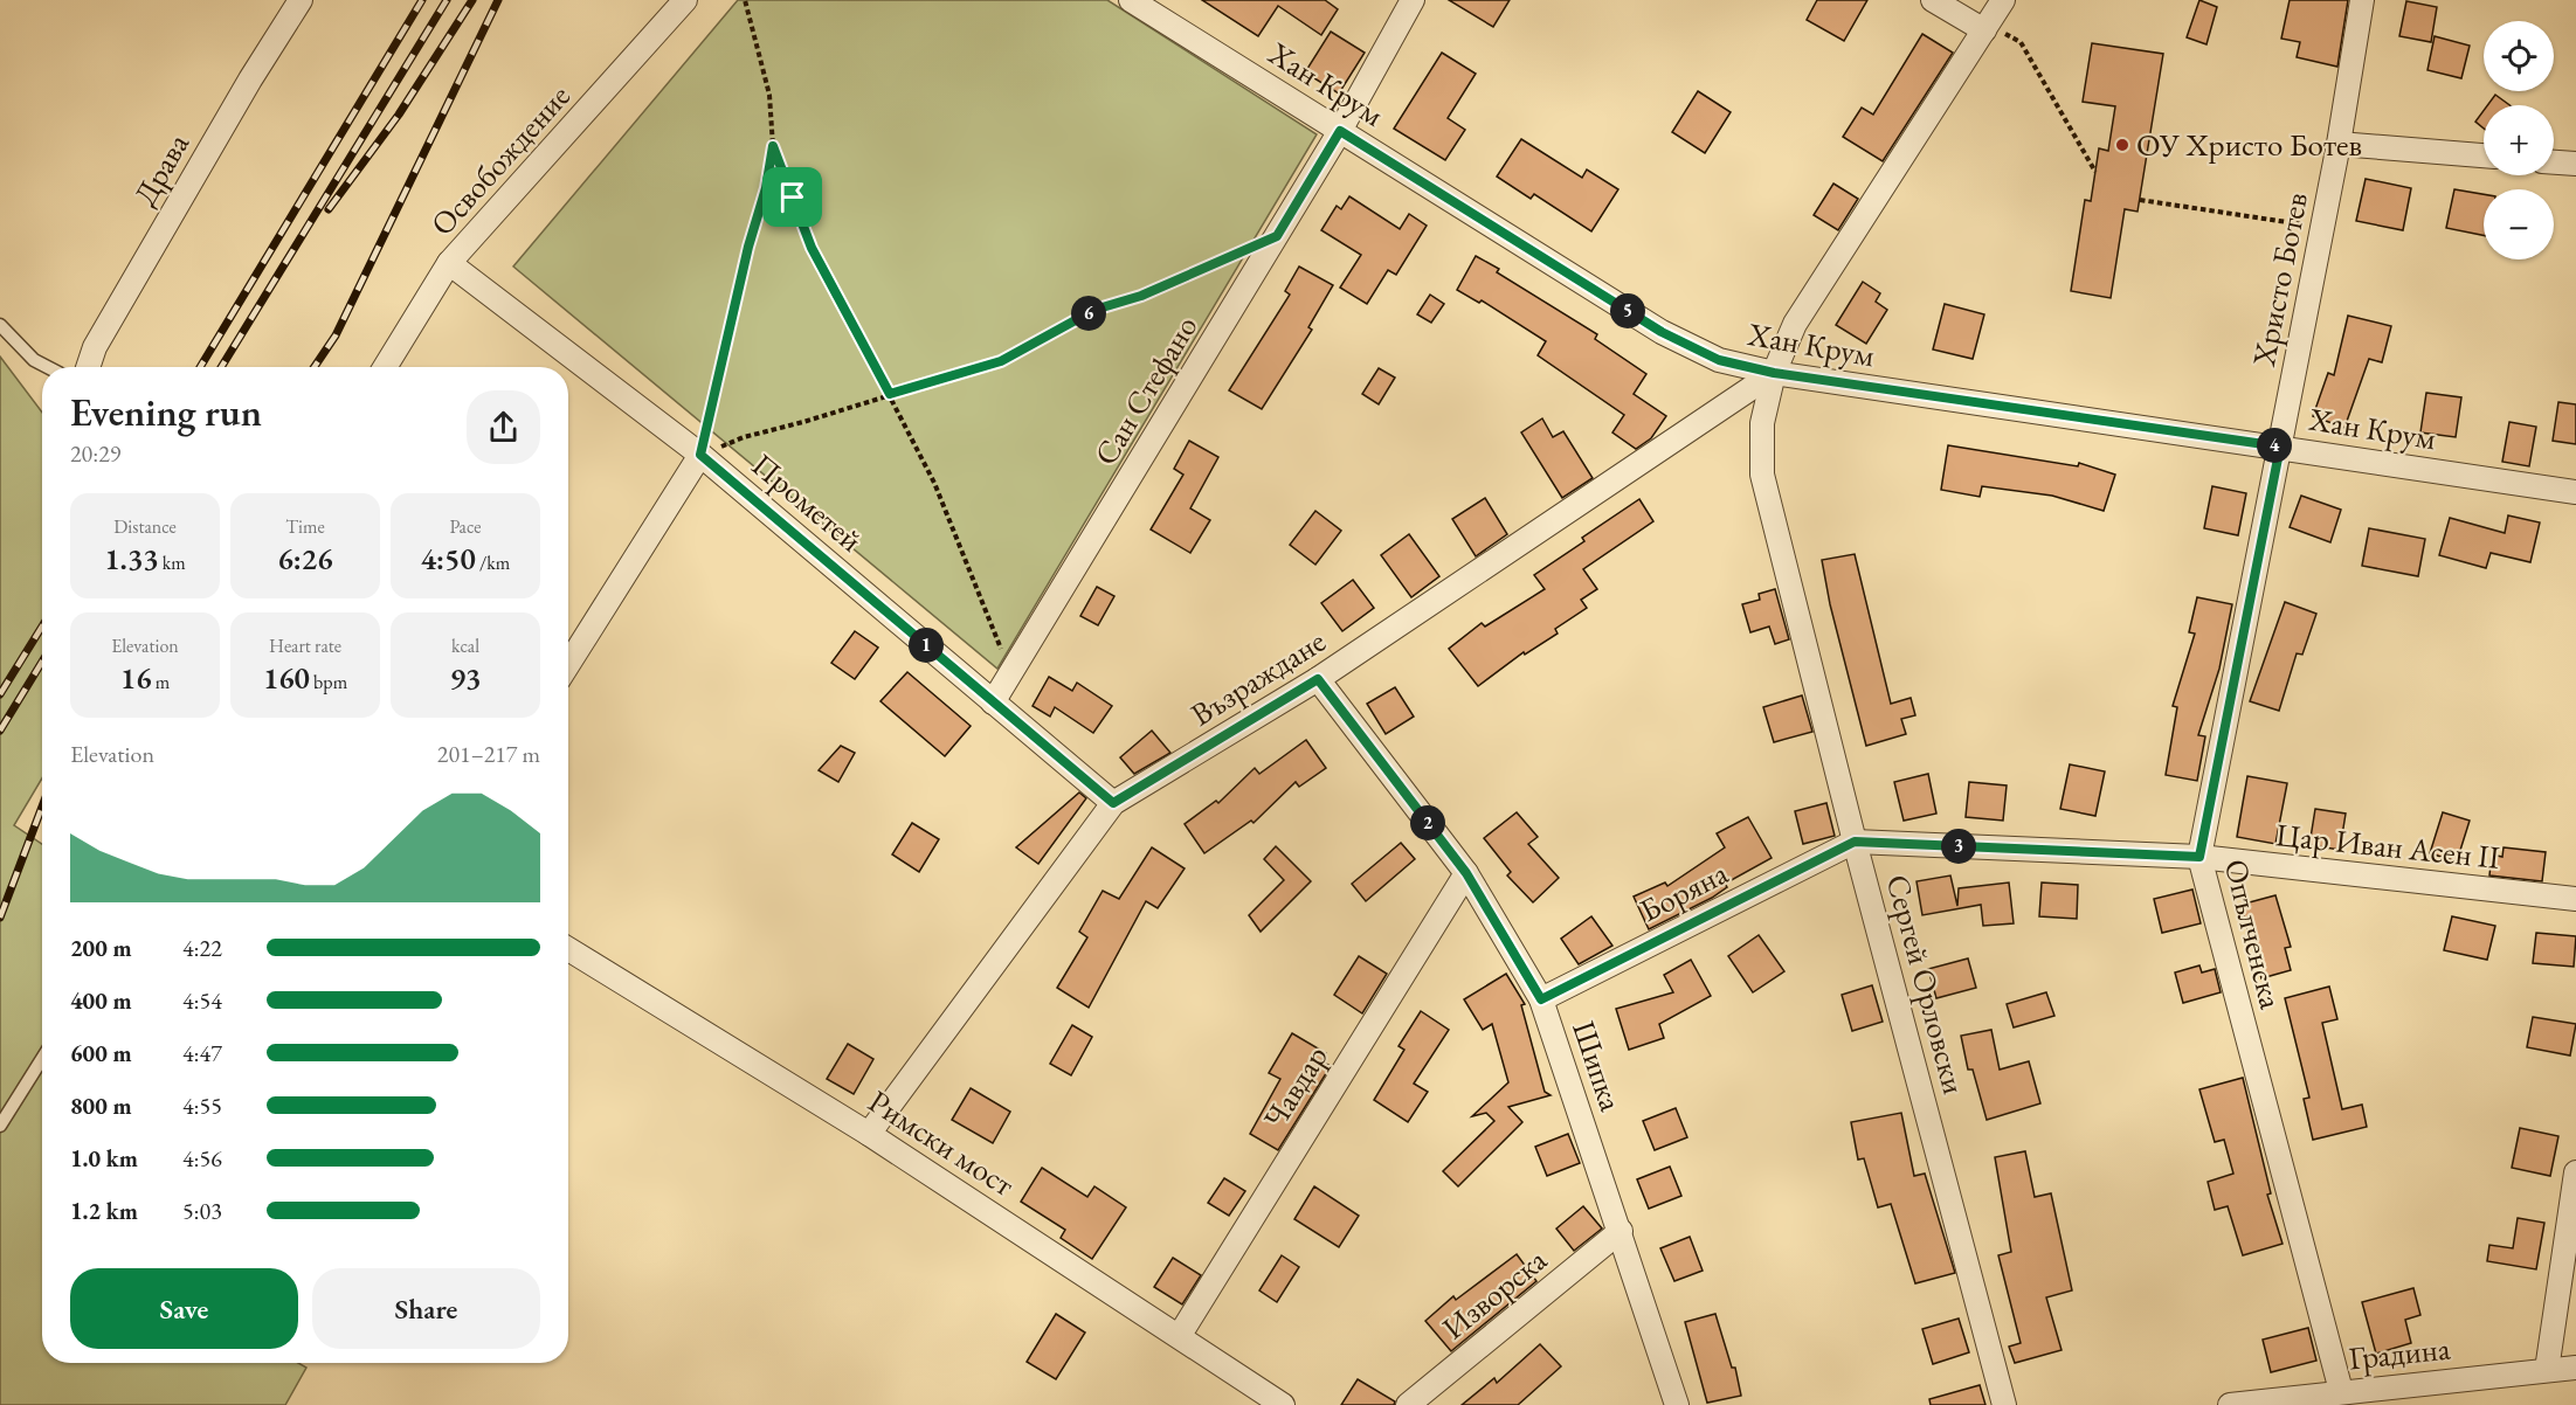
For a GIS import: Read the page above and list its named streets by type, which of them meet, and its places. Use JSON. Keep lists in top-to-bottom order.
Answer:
{
  "streets": {
    "street": [
      "Хан Крум",
      "Освобождение",
      "Драва",
      "Христо Ботев",
      "Сан Стефано",
      "Прометей",
      "Възраждане",
      "Цар Иван Асен II",
      "Боряна",
      "Опълченска",
      "Сергей Орловски",
      "Шипка",
      "Чавдар",
      "Римски мост",
      "Изворска",
      "Градина"
    ]
  },
  "crossings": [
    ["Хан Крум", "Христо Ботев"],
    ["Хан Крум", "Сан Стефано"],
    ["Хан Крум", "Възраждане"],
    ["Хан Крум", "Опълченска"],
    ["Хан Крум", "Сергей Орловски"],
    ["Освобождение", "Прометей"],
    ["Христо Ботев", "Опълченска"],
    ["Сан Стефано", "Прометей"],
    ["Прометей", "Възраждане"],
    ["Възраждане", "Сергей Орловски"],
    ["Възраждане", "Шипка"],
    ["Възраждане", "Римски мост"],
    ["Цар Иван Асен II", "Боряна"],
    ["Цар Иван Асен II", "Опълченска"],
    ["Цар Иван Асен II", "Сергей Орловски"],
    ["Боряна", "Сергей Орловски"],
    ["Боряна", "Шипка"],
    ["Опълченска", "Градина"],
    ["Шипка", "Чавдар"],
    ["Шипка", "Изворска"],
    ["Чавдар", "Римски мост"]
  ],
  "places": ["ОУ Христо Ботев"],
  "page": {
    "map_buttons": ["+", "−"],
    "pins": [
      "5",
      "6",
      "4",
      "1",
      "2",
      "3"
    ],
    "heading": ["Evening run", "20:29"],
    "stats": [
      ["Distance", "1.33 km"],
      ["Time", "6:26"],
      ["Pace", "4:50 /km"],
      ["Elevation", "16 m"],
      ["Heart rate", "160 bpm"],
      ["kcal", "93"]
    ],
    "chart": ["Elevation", "201–217 m"],
    "list": [
      {
        "name": "200 m",
        "note": "4:22"
      },
      {
        "name": "400 m",
        "note": "4:54"
      },
      {
        "name": "600 m",
        "note": "4:47"
      },
      {
        "name": "800 m",
        "note": "4:55"
      },
      {
        "name": "1.0 km",
        "note": "4:56"
      },
      {
        "name": "1.2 km",
        "note": "5:03"
      }
    ],
    "buttons": ["Save", "Share"]
  }
}
